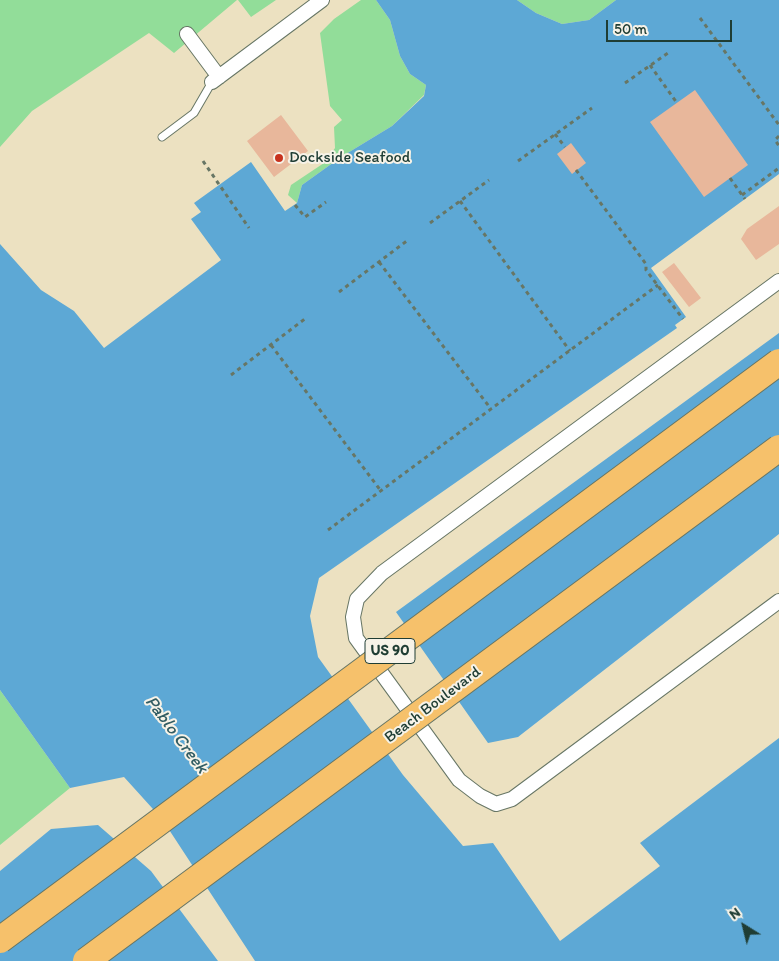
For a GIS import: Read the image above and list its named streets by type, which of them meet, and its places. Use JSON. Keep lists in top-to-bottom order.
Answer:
{
  "streets": {
    "highway": ["US 90", "Beach Boulevard"]
  },
  "water": ["Pablo Creek"],
  "places": ["Dockside Seafood"],
  "scale_bar": "50 m",
  "north": "top left"
}
